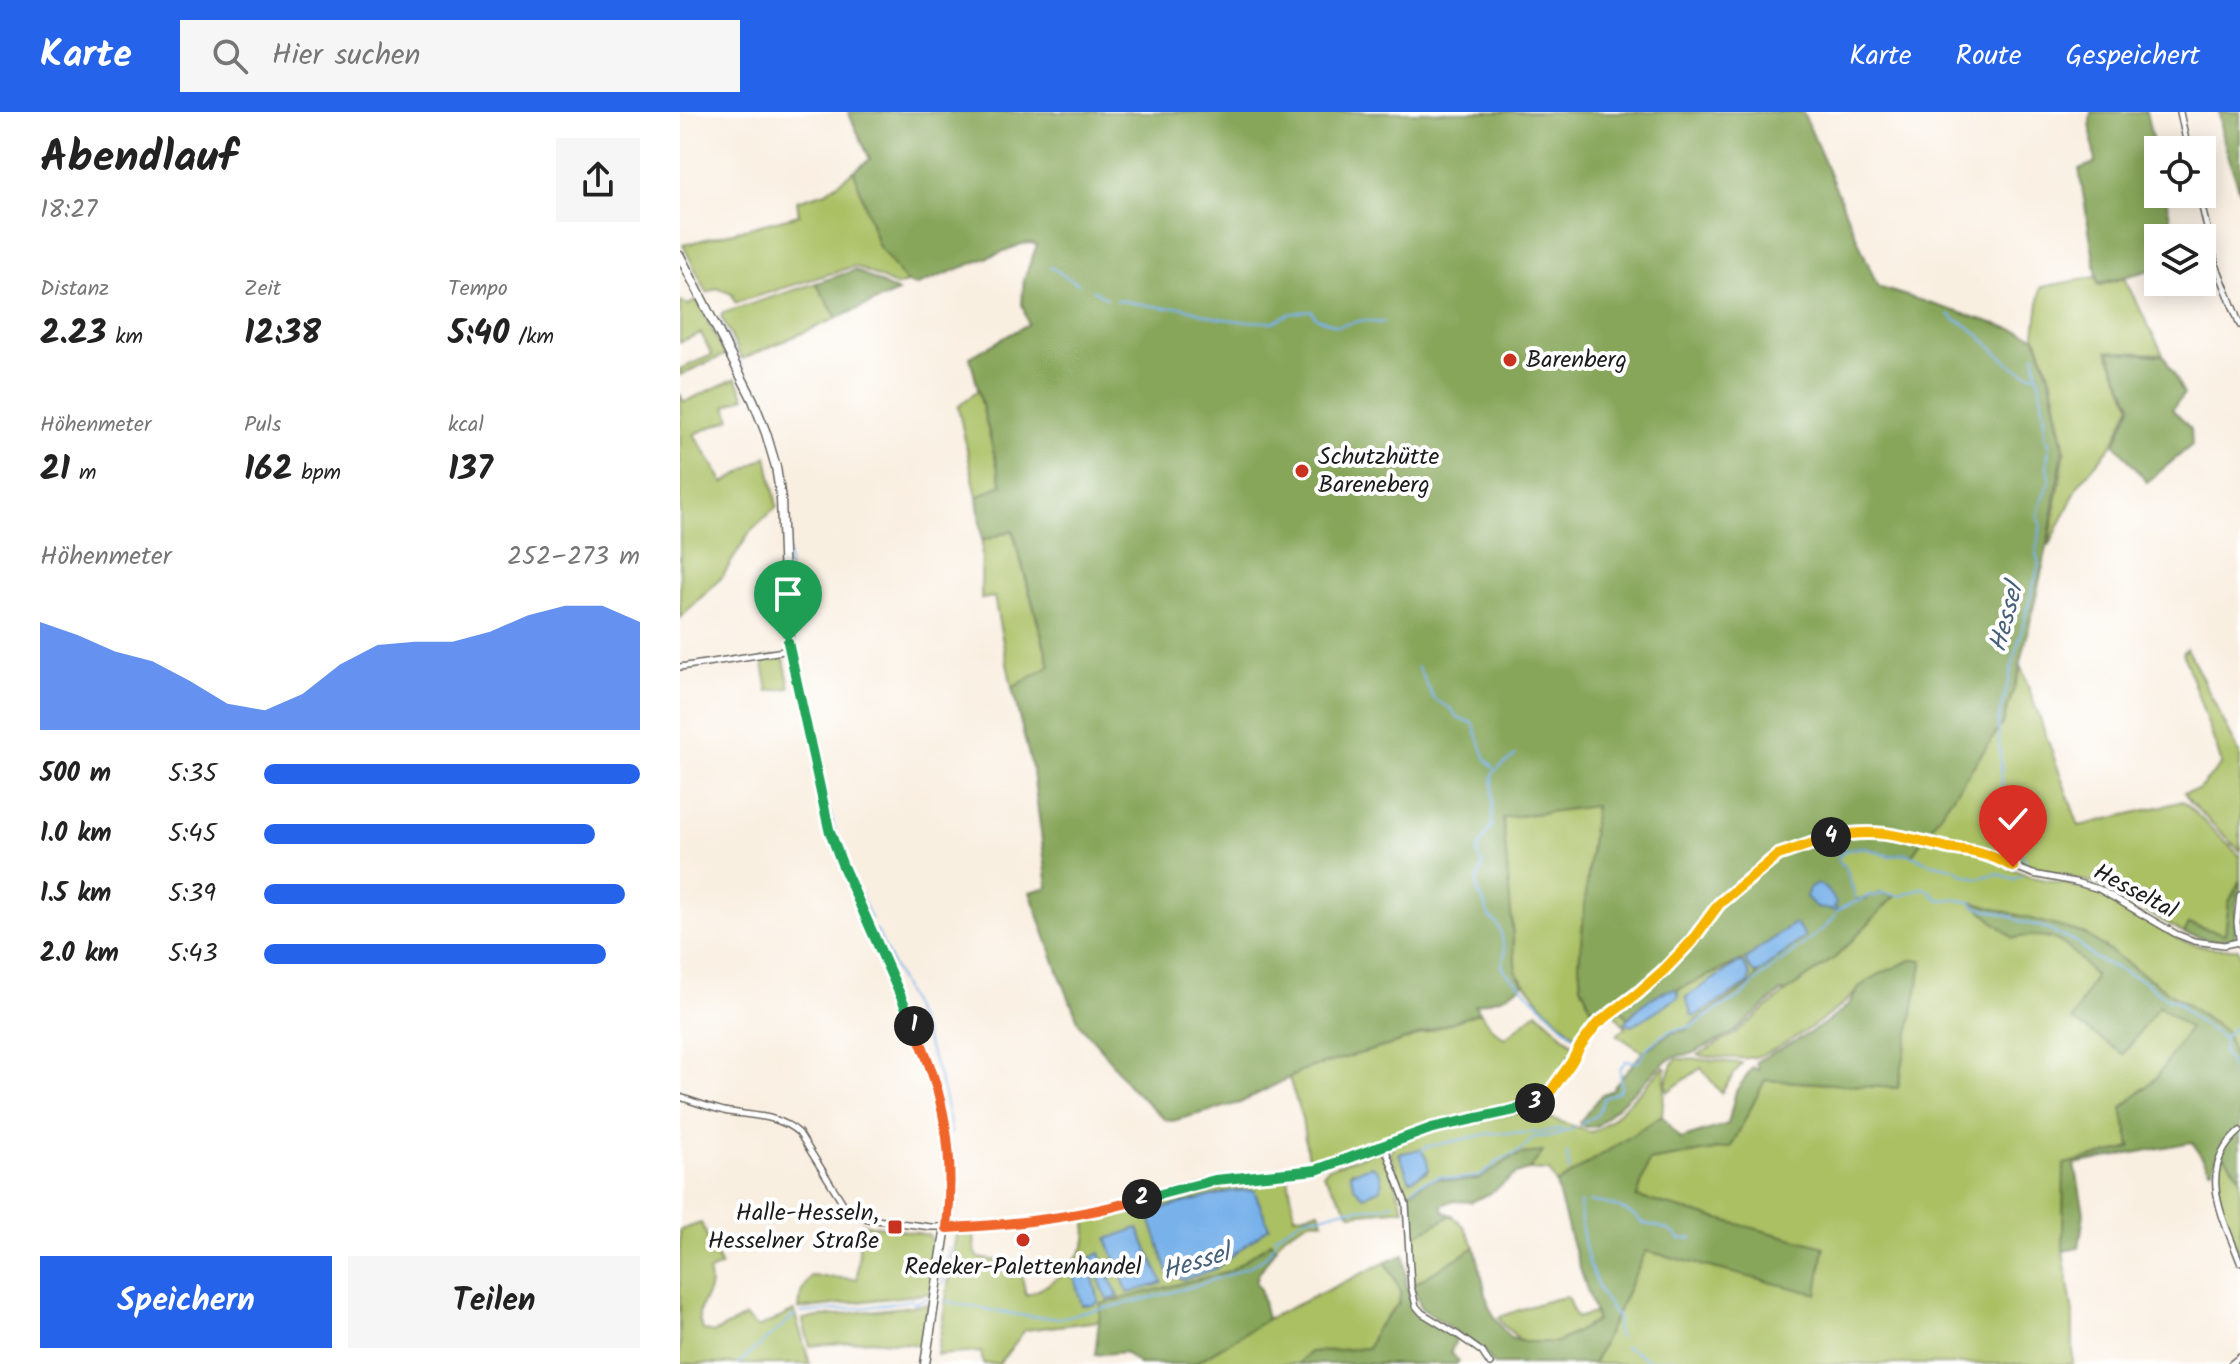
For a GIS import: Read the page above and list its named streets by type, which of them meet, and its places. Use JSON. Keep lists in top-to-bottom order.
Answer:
{
  "streets": {
    "street": ["Hesseltal"]
  },
  "water": ["Hessel"],
  "places": {
    "other": ["Barenberg", "Schutzhütte Bareneberg", "Redeker-Palettenhandel"],
    "transit": ["Halle-Hesseln, Hesselner Straße"]
  },
  "page": {
    "header": "Karte",
    "search": "Hier suchen",
    "nav": ["Karte", "Route", "Gespeichert"],
    "heading": ["Abendlauf", "18:27"],
    "stats": [
      ["Distanz", "2.23 km"],
      ["Zeit", "12:38"],
      ["Tempo", "5:40 /km"],
      ["Höhenmeter", "21 m"],
      ["Puls", "162 bpm"],
      ["kcal", "137"]
    ],
    "chart": ["Höhenmeter", "252–273 m"],
    "list": [
      {
        "name": "500 m",
        "note": "5:35"
      },
      {
        "name": "1.0 km",
        "note": "5:45"
      },
      {
        "name": "1.5 km",
        "note": "5:39"
      },
      {
        "name": "2.0 km",
        "note": "5:43"
      }
    ],
    "pins": [
      "4",
      "1",
      "3",
      "2"
    ],
    "buttons": ["Speichern", "Teilen"]
  }
}
